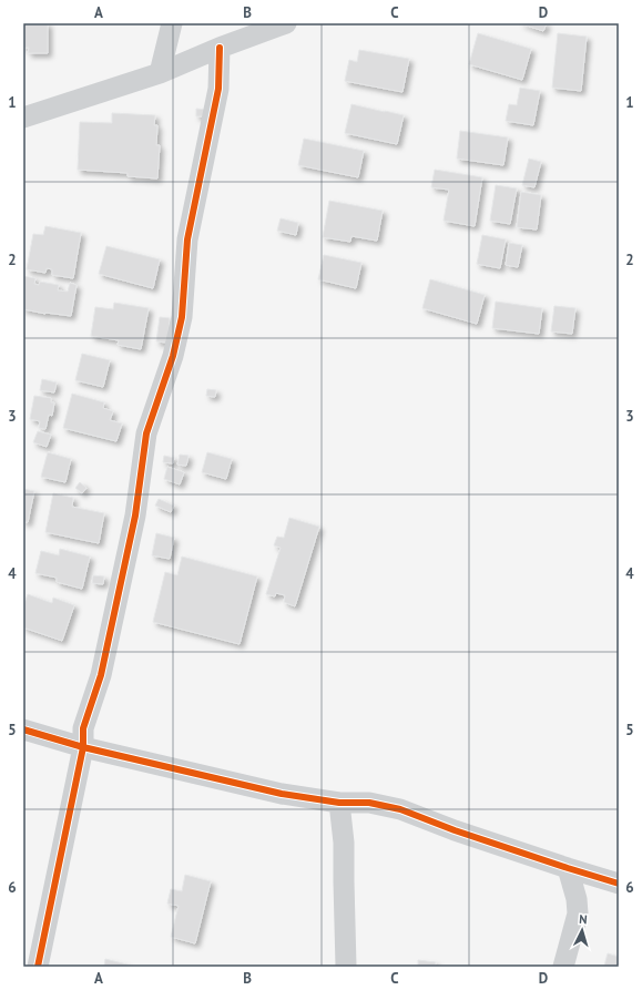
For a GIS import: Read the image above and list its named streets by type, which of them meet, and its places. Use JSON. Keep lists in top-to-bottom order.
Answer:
{
  "north": "top",
  "grid": {
    "columns": [
      "A",
      "B",
      "C",
      "D"
    ],
    "rows": [
      "1",
      "2",
      "3",
      "4",
      "5",
      "6"
    ]
  }
}
